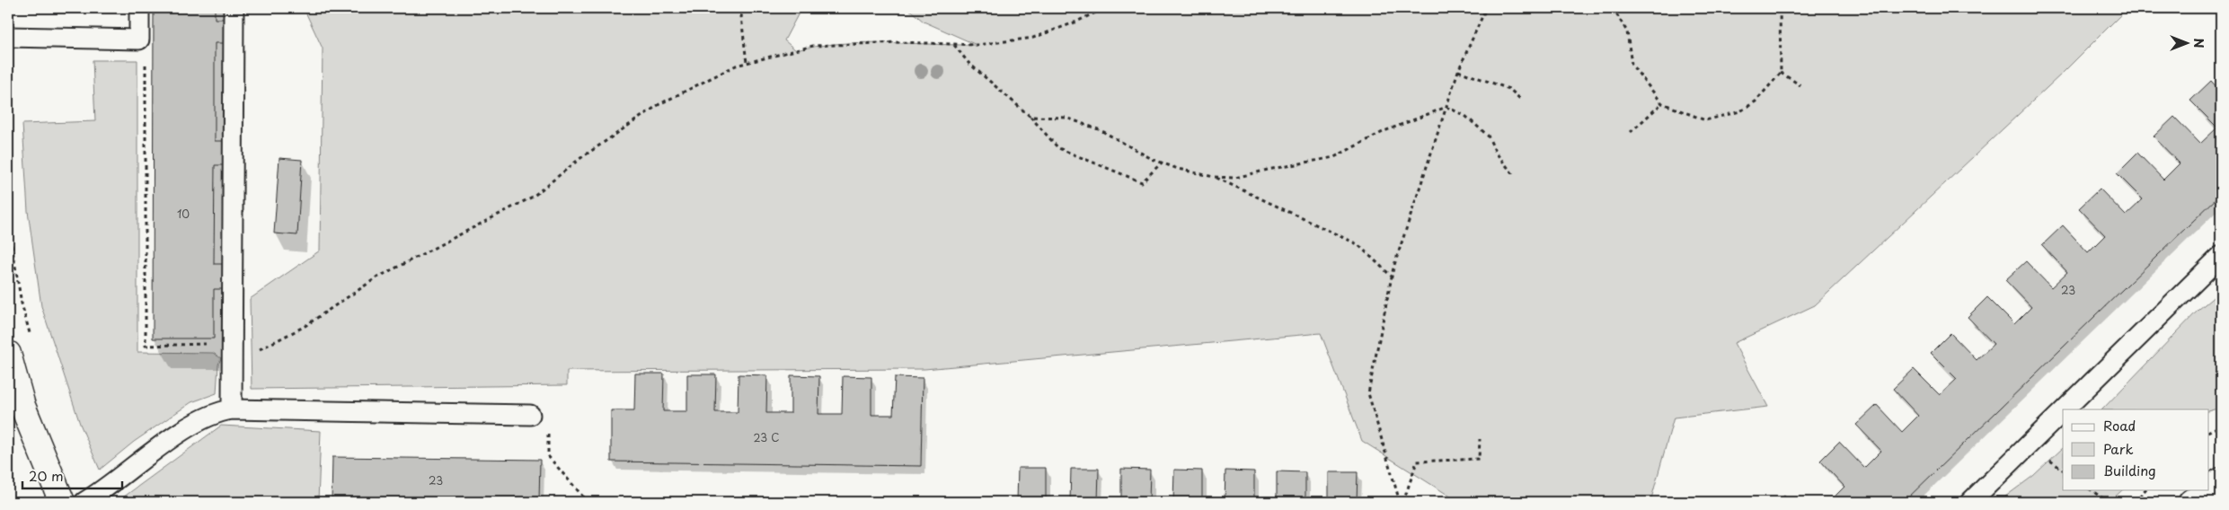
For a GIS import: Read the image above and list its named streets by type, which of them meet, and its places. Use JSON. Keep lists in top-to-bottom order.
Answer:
{
  "house_numbers": [
    "10",
    "23",
    "23 C",
    "23"
  ],
  "legend": ["Road", "Park", "Building"],
  "scale_bar": "20 m",
  "north": "right"
}
